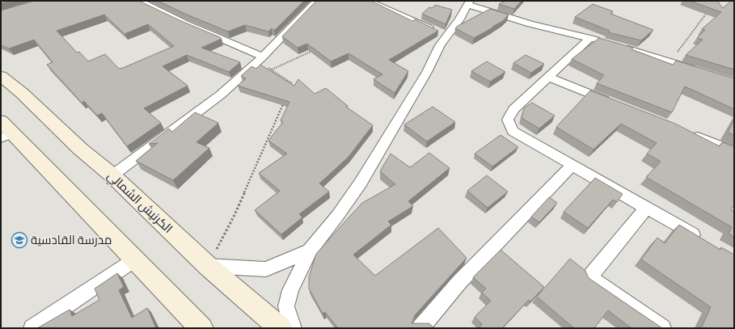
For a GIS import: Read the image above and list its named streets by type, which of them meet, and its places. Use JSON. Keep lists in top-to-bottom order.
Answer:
{
  "streets": {
    "main road": ["الكرنيش الشمالي"]
  },
  "places": {
    "school or university": ["مدرسة القادسية"]
  }
}
